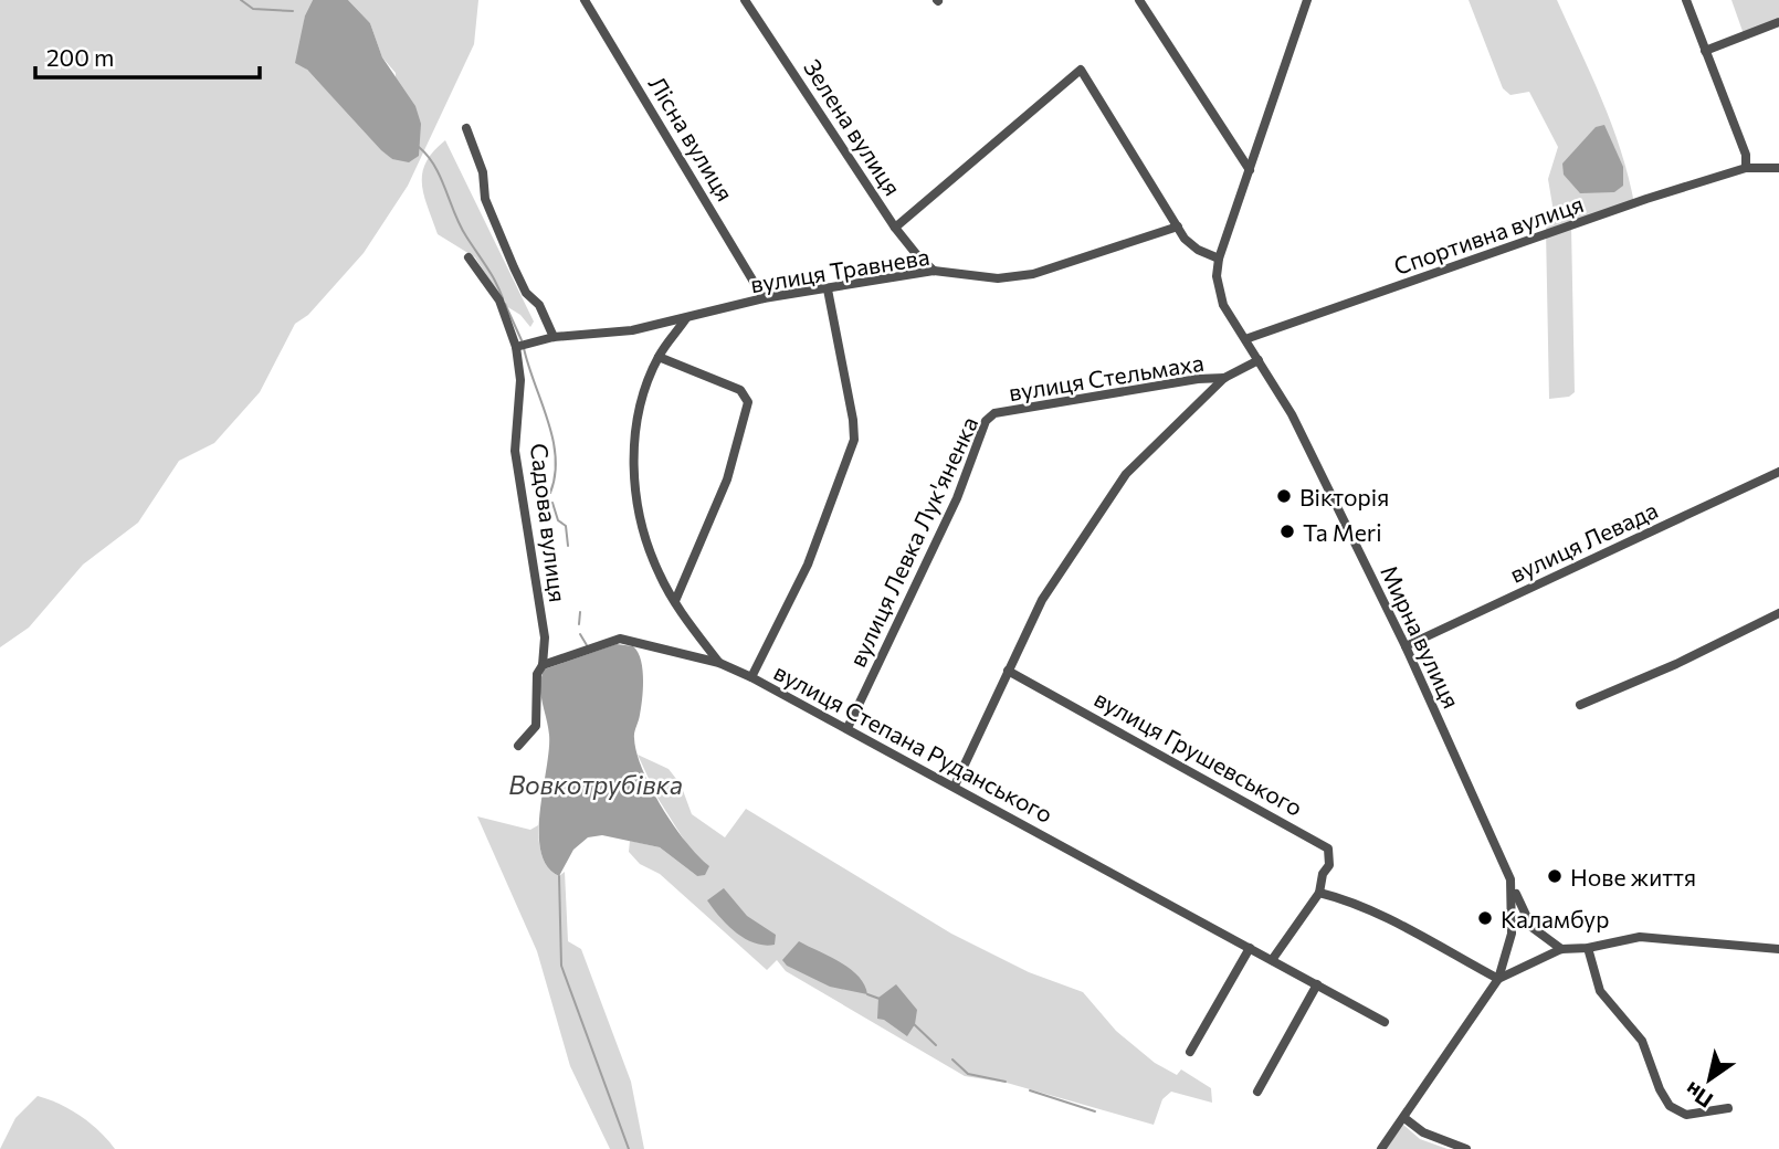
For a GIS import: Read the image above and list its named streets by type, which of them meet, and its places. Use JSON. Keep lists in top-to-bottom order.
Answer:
{
  "streets": {
    "street": [
      "Зелена вулиця",
      "Лісна вулиця",
      "Спортивна вулиця",
      "вулиця Травнева",
      "вулиця Стельмаха",
      "Садова вулиця",
      "вулиця Левка Лук'яненка",
      "вулиця Левада",
      "Мирна вулиця",
      "вулиця Степана Руданського",
      "вулиця Грушевського"
    ]
  },
  "crossings": [
    ["Зелена вулиця", "вулиця Травнева"],
    ["Лісна вулиця", "вулиця Травнева"],
    ["Спортивна вулиця", "Мирна вулиця"],
    ["вулиця Травнева", "Садова вулиця"],
    ["вулиця Стельмаха", "вулиця Левка Лук'яненка"],
    ["Садова вулиця", "вулиця Степана Руданського"],
    ["вулиця Левка Лук'яненка", "вулиця Степана Руданського"],
    ["вулиця Левада", "Мирна вулиця"],
    ["вулиця Степана Руданського", "вулиця Грушевського"]
  ],
  "water": ["Вовкотрубівка"],
  "places": [
    "Вікторія",
    "Ta Meri",
    "Нове життя",
    "Каламбур"
  ],
  "scale_bar": "200 m",
  "north": "bottom left"
}
